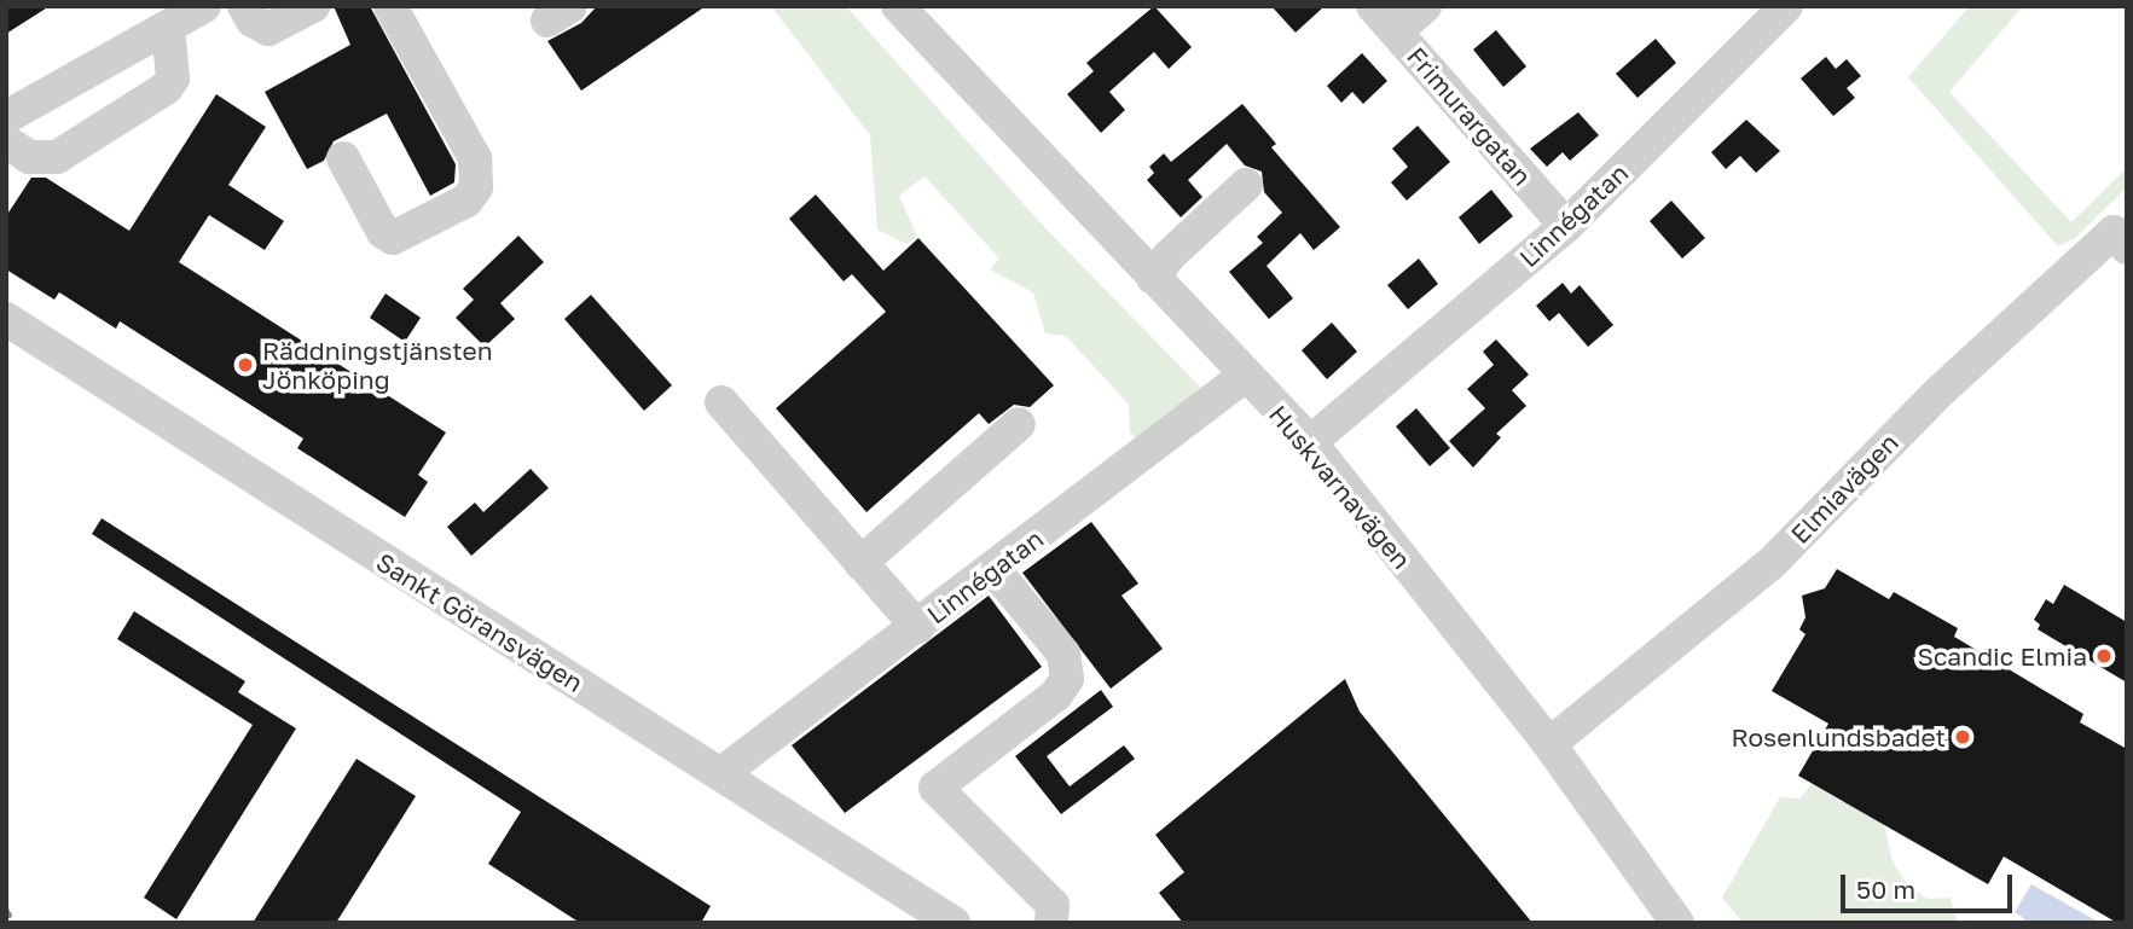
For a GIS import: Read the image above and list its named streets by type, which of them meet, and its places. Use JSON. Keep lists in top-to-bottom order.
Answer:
{
  "streets": {
    "street": [
      "Frimurargatan",
      "Linnégatan",
      "Huskvarnavägen",
      "Elmiavägen",
      "Sankt Göransvägen"
    ]
  },
  "crossings": [
    ["Frimurargatan", "Linnégatan"],
    ["Linnégatan", "Huskvarnavägen"],
    ["Linnégatan", "Sankt Göransvägen"],
    ["Huskvarnavägen", "Elmiavägen"]
  ],
  "places": ["Räddningstjänsten Jönköping", "Scandic Elmia", "Rosenlundsbadet"],
  "scale_bar": "50 m"
}
